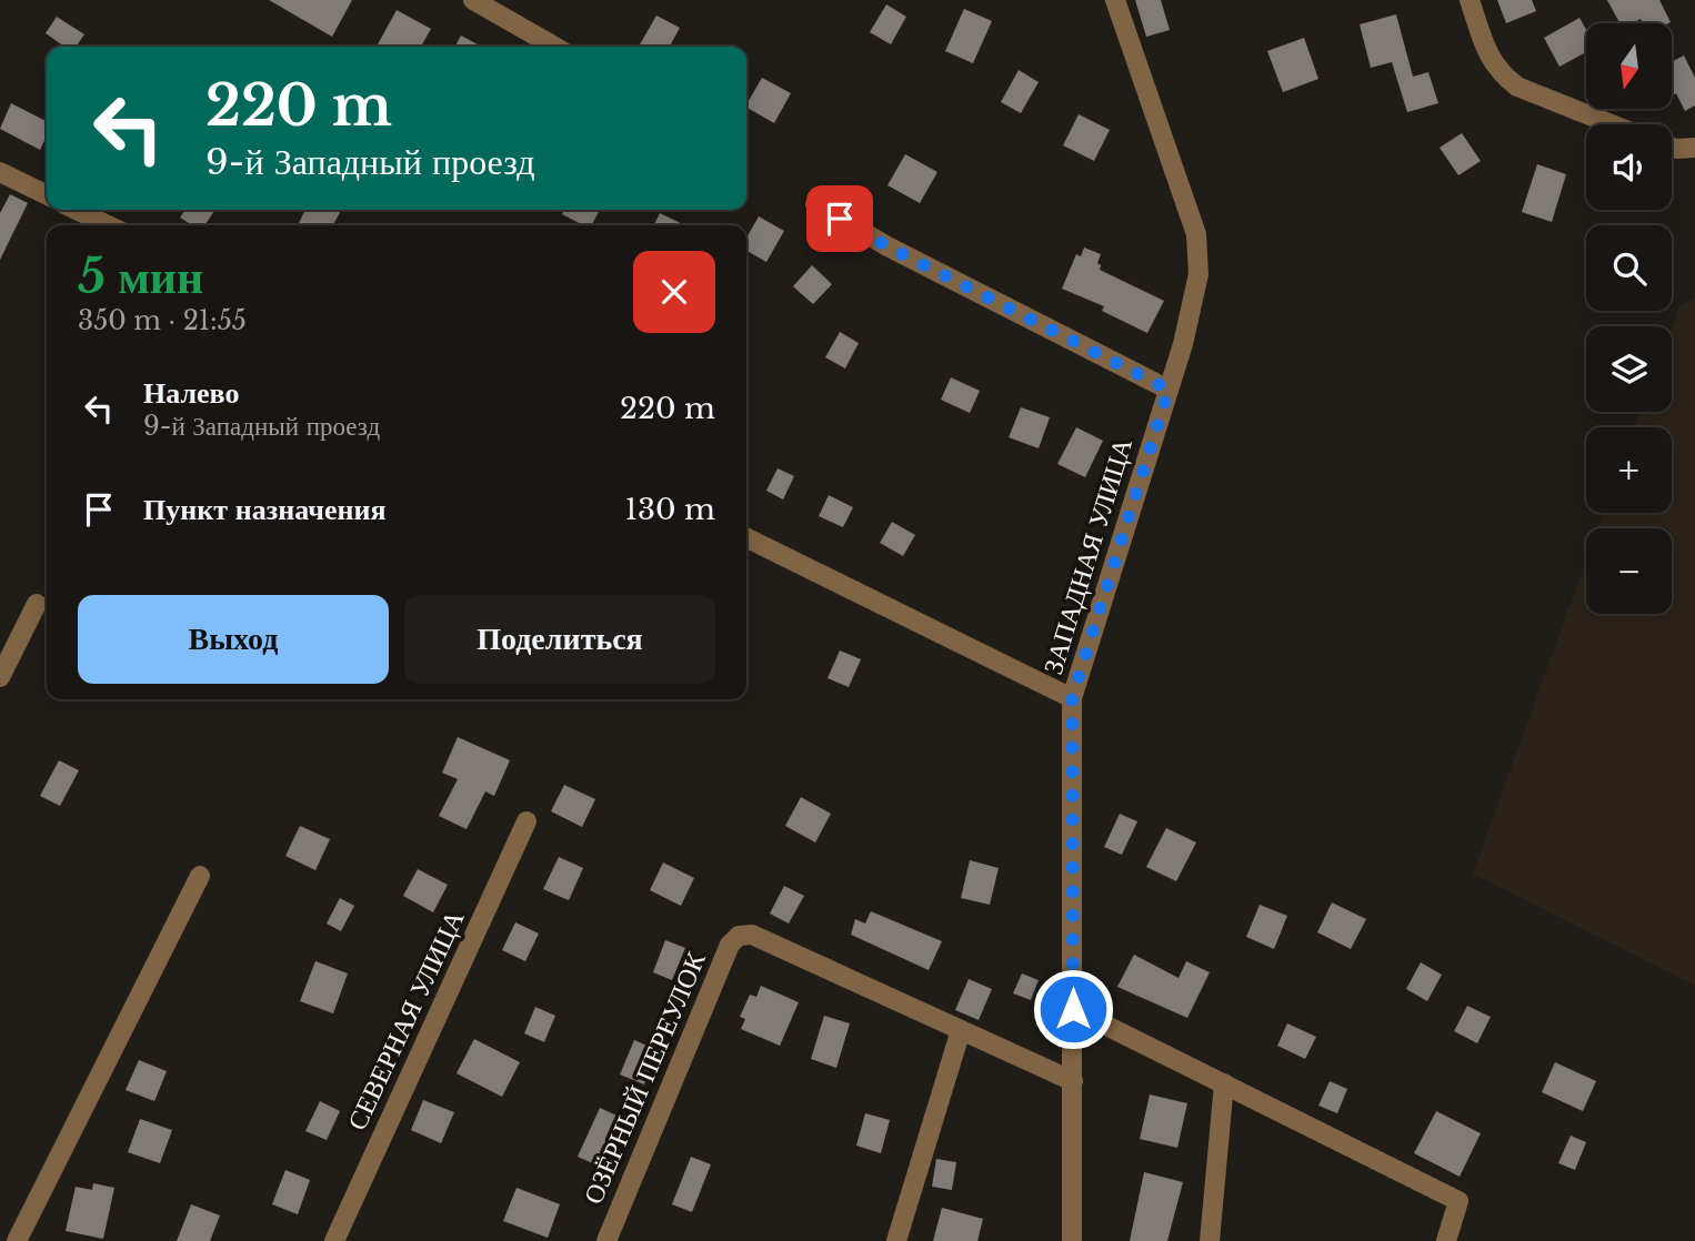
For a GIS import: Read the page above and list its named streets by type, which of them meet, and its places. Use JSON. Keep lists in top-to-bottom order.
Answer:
{
  "streets": {
    "street": ["ЗАПАДНАЯ УЛИЦА", "СЕВЕРНАЯ УЛИЦА", "ОЗЁРНЫЙ ПЕРЕУЛОК"]
  },
  "north": "bottom",
  "page": {
    "map_buttons": ["+", "−"],
    "turn": ["220 m", "9-й Западный проезд"],
    "heading": ["5 мин", "350 m · 21:55"],
    "list": [
      {
        "name": "Налево",
        "note": "9-й Западный проезд",
        "value": "220 m"
      },
      {
        "name": "Пункт назначения",
        "value": "130 m"
      }
    ],
    "buttons": ["Выход", "Поделиться"]
  }
}
